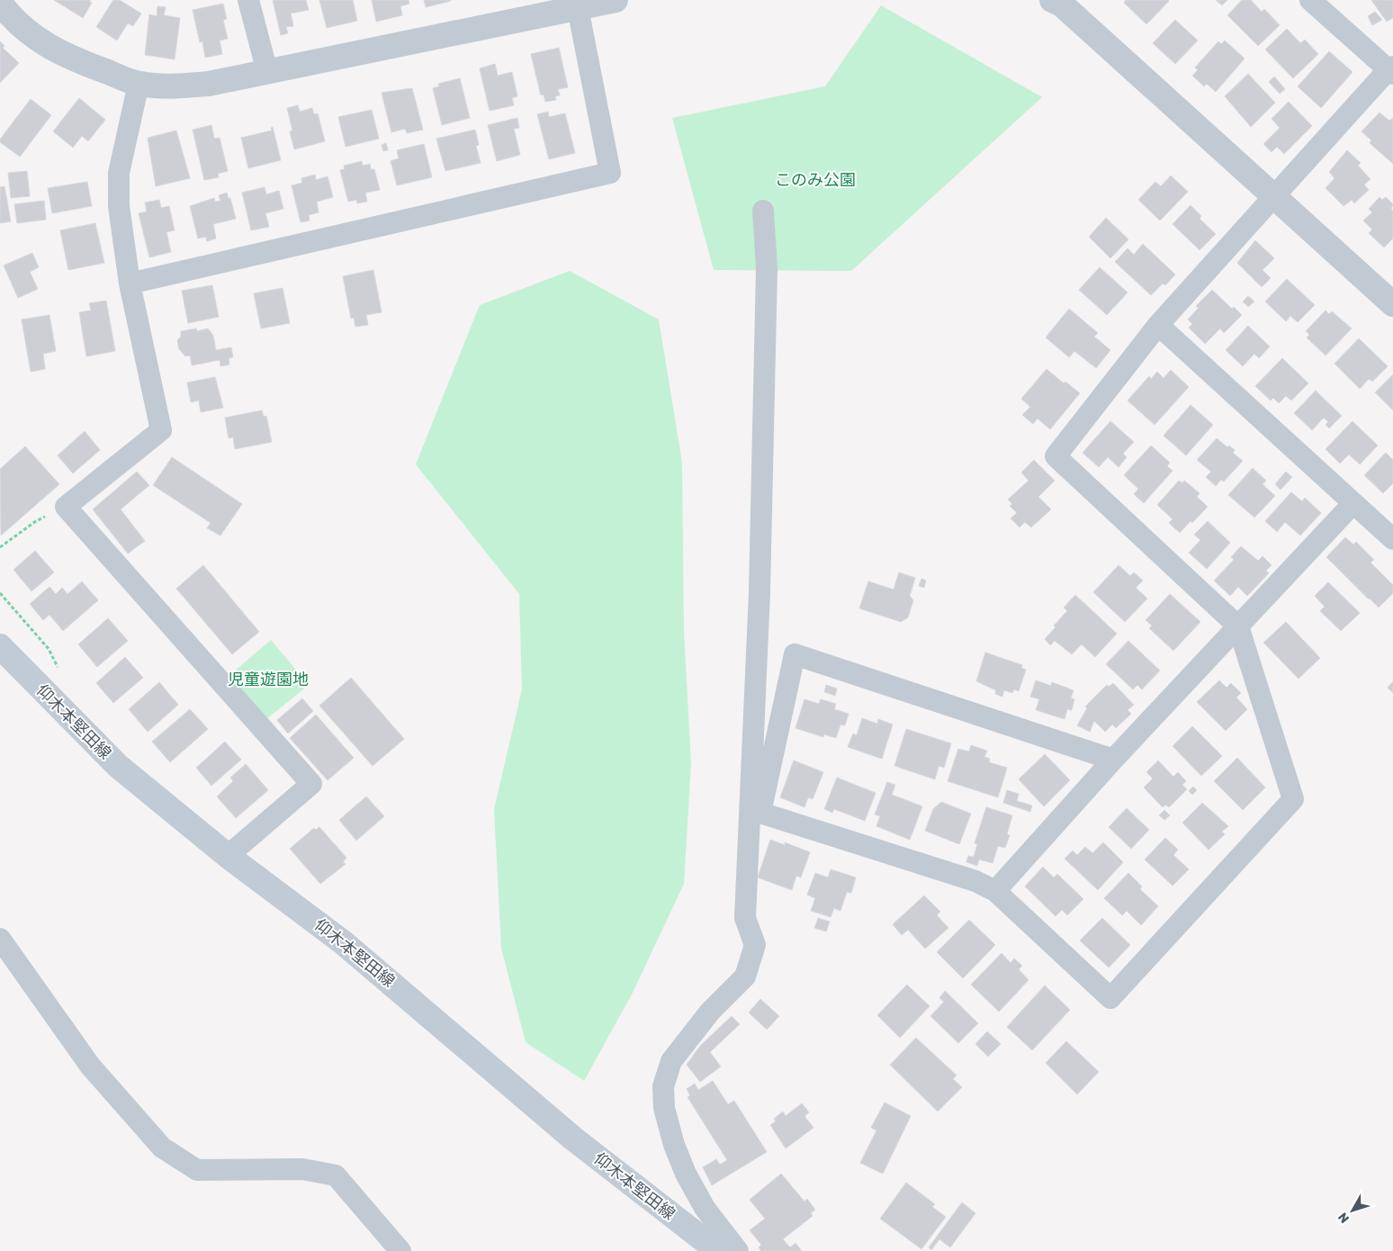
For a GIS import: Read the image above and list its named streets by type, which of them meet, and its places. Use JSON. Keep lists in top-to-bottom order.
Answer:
{
  "streets": {
    "main road": ["仰木本堅田線"]
  },
  "parks": ["このみ公園", "児童遊園地"],
  "north": "bottom left"
}
